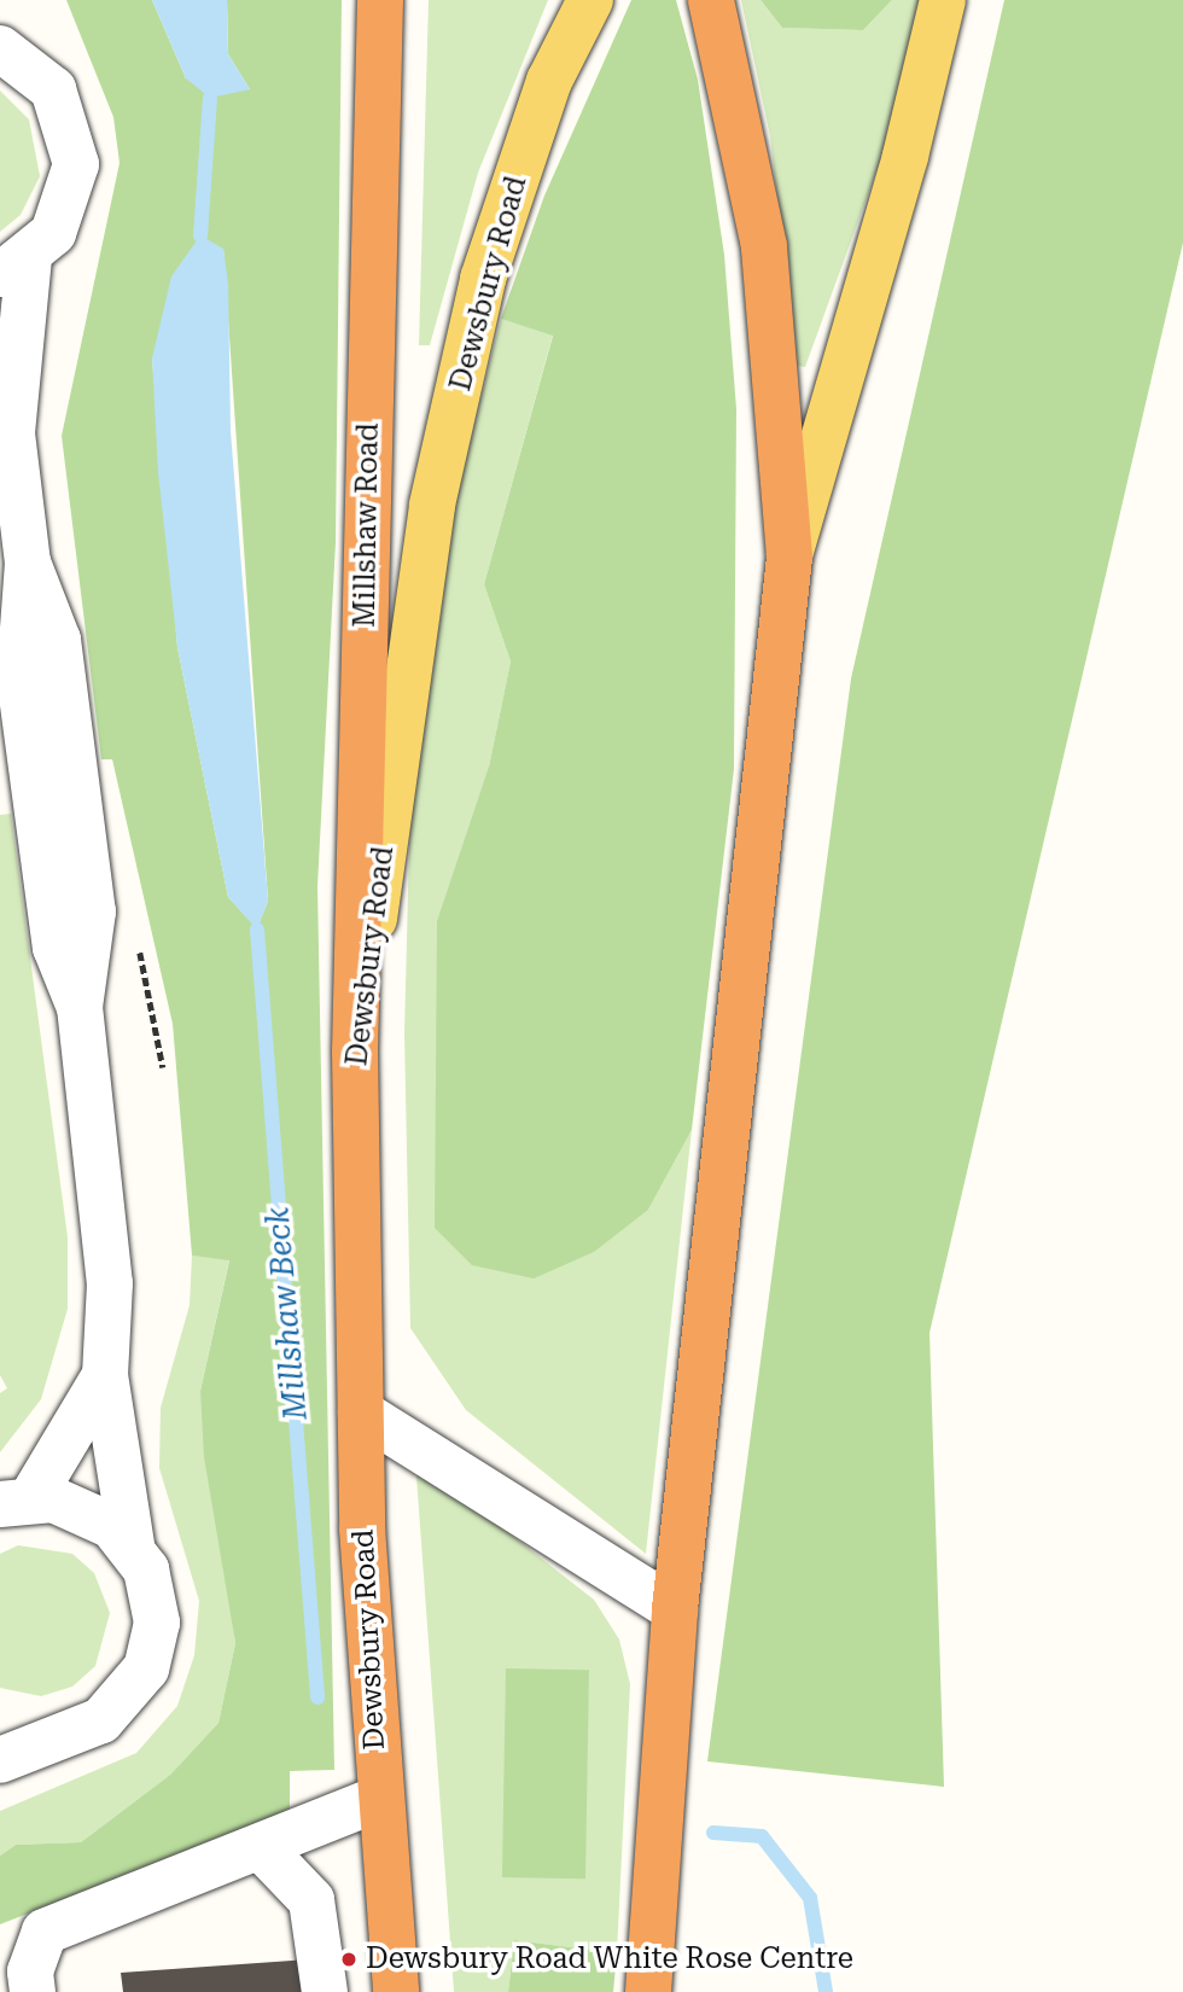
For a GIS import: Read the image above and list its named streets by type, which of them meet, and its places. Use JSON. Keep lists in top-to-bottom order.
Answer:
{
  "streets": {
    "highway": ["Dewsbury Road", "Millshaw Road"]
  },
  "crossings": [
    ["Dewsbury Road", "Millshaw Road"]
  ],
  "water": ["Millshaw Beck"],
  "places": ["Dewsbury Road White Rose Centre"]
}
